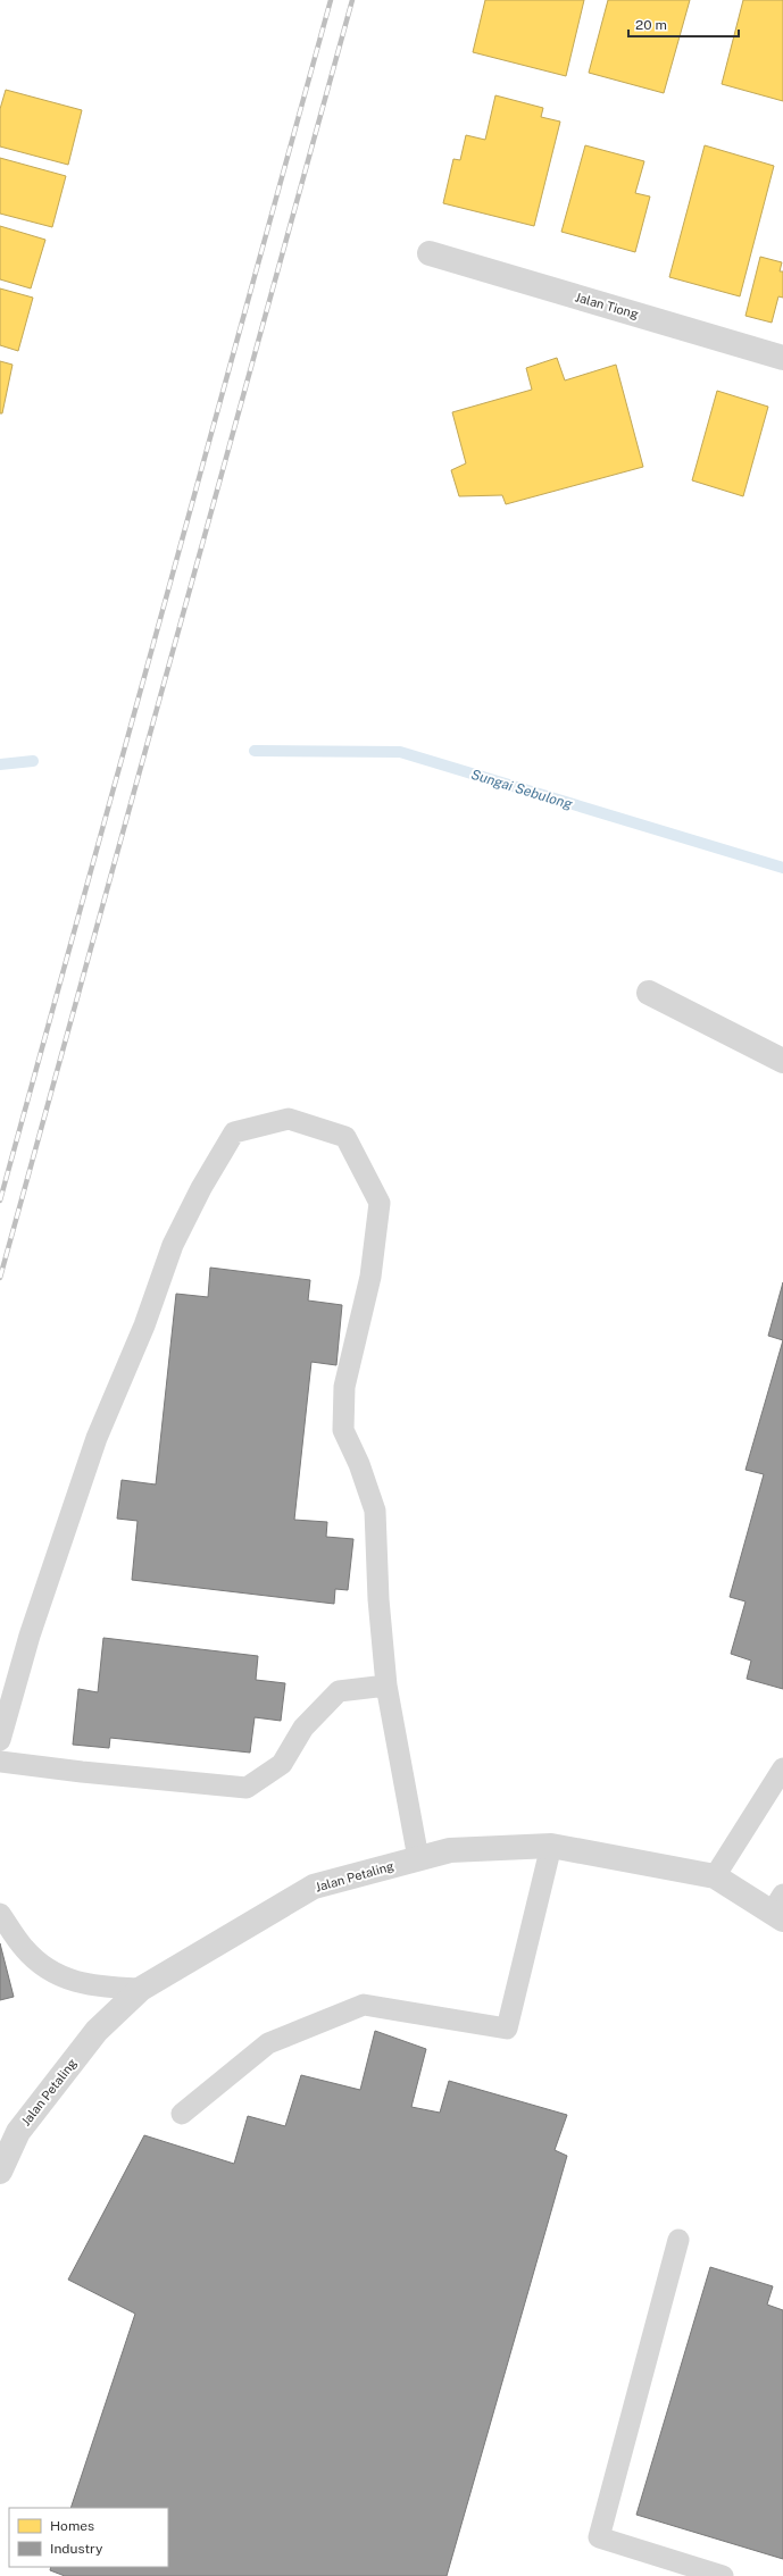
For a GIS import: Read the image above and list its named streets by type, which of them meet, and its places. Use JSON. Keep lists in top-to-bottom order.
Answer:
{
  "streets": {
    "street": ["Jalan Tiong", "Jalan Petaling"]
  },
  "water": ["Sungai Sebulong"],
  "legend": ["Homes", "Industry"],
  "scale_bar": "20 m"
}
